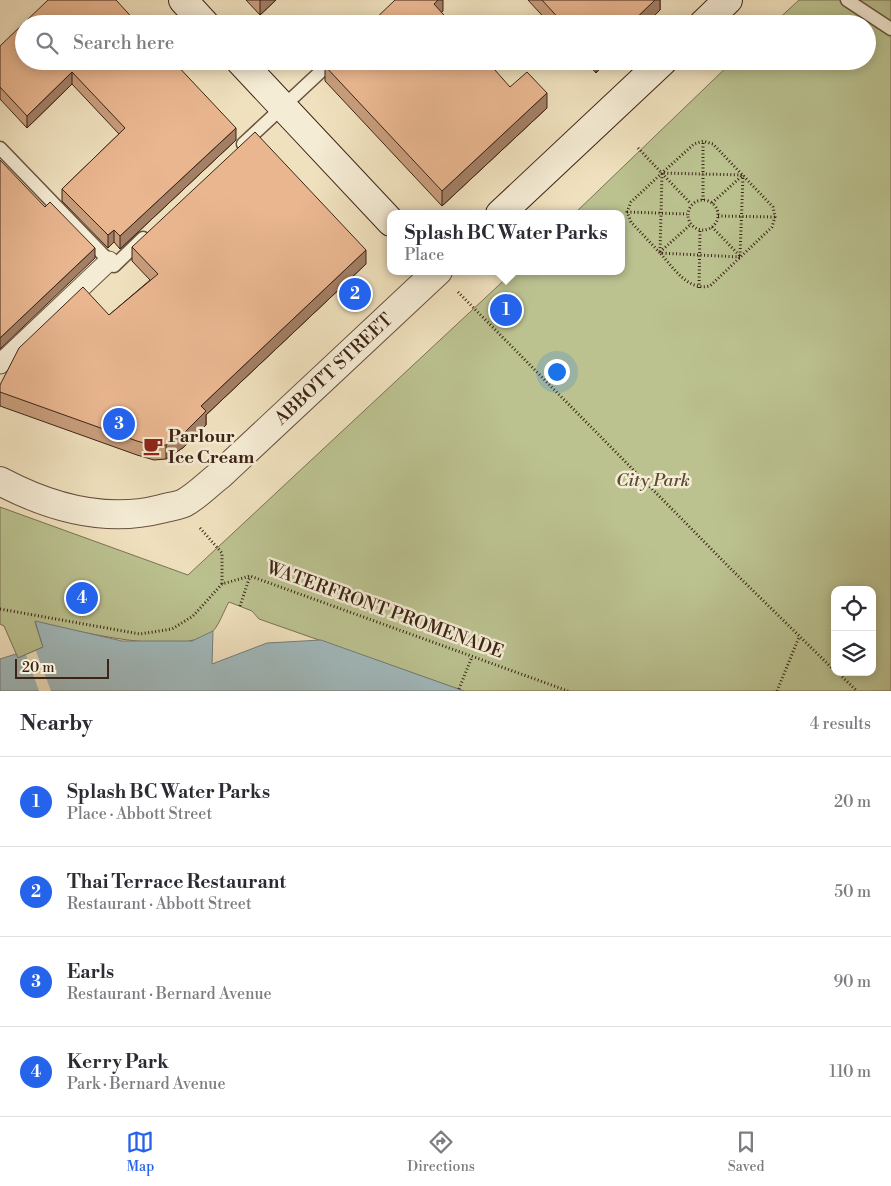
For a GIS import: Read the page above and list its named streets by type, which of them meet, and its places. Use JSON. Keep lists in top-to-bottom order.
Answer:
{
  "streets": {
    "street": ["ABBOTT STREET"],
    "path": ["WATERFRONT PROMENADE"]
  },
  "parks": ["City Park"],
  "places": {
    "cafe": ["Parlour Ice Cream"]
  },
  "scale_bar": "20 m",
  "page": {
    "search": "Search here",
    "popup": ["Splash BC Water Parks", "Place"],
    "pins": [
      "2",
      "1",
      "3",
      "4"
    ],
    "scale": "20 m",
    "heading": ["Nearby", "4 results"],
    "list": [
      {
        "mark": "1",
        "name": "Splash BC Water Parks",
        "note": "Place · Abbott Street",
        "value": "20 m"
      },
      {
        "mark": "2",
        "name": "Thai Terrace Restaurant",
        "note": "Restaurant · Abbott Street",
        "value": "50 m"
      },
      {
        "mark": "3",
        "name": "Earls",
        "note": "Restaurant · Bernard Avenue",
        "value": "90 m"
      },
      {
        "mark": "4",
        "name": "Kerry Park",
        "note": "Park · Bernard Avenue",
        "value": "110 m"
      }
    ],
    "nav": ["Map", "Directions", "Saved"]
  }
}
